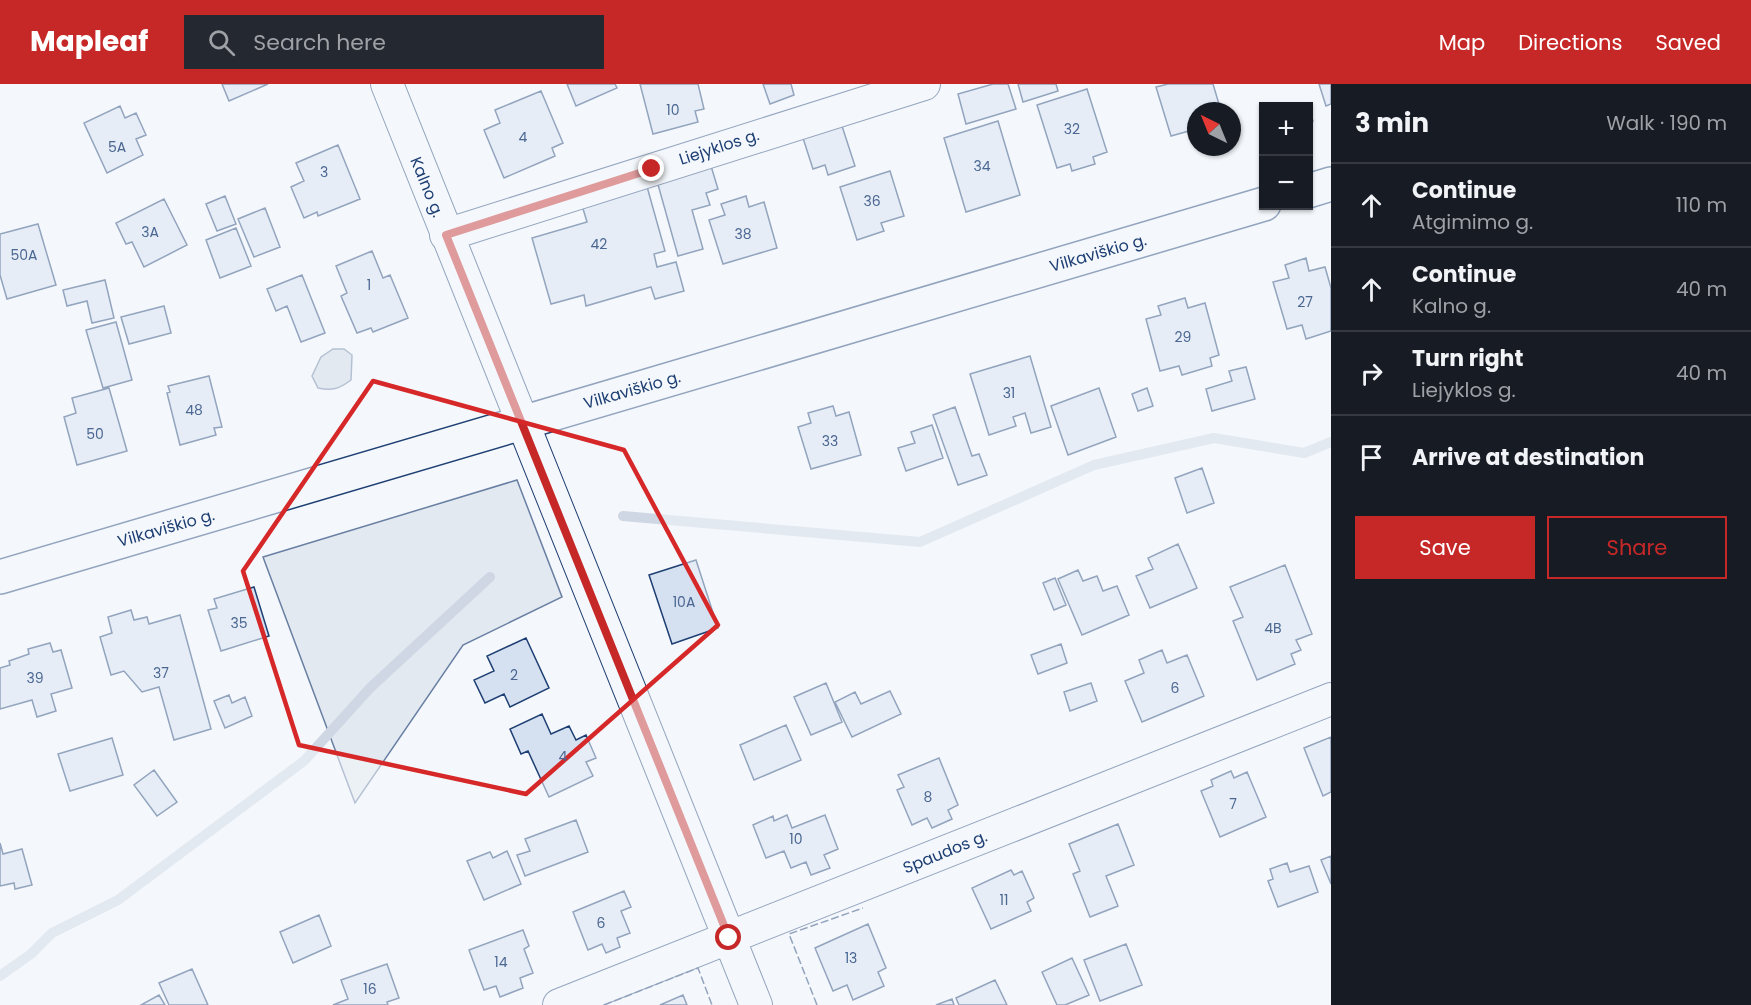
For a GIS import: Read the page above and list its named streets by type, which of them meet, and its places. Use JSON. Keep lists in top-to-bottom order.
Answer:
{
  "streets": {
    "highway": ["Vilkaviškio g."],
    "street": ["Liejyklos g.", "Kalno g.", "Spaudos g."]
  },
  "crossings": [
    ["Liejyklos g.", "Kalno g."],
    ["Kalno g.", "Vilkaviškio g."],
    ["Kalno g.", "Spaudos g."]
  ],
  "house_numbers": [
    "10",
    "32",
    "4",
    "5A",
    "34",
    "3",
    "36",
    "3A",
    "38",
    "42",
    "50A",
    "1",
    "27",
    "29",
    "31",
    "48",
    "50",
    "33",
    "10A",
    "35",
    "4B",
    "37",
    "2",
    "39",
    "6",
    "4",
    "8",
    "7",
    "10",
    "11",
    "6",
    "13",
    "14",
    "16"
  ],
  "north": "top left",
  "page": {
    "header": "Mapleaf",
    "search": "Search here",
    "nav": ["Map", "Directions", "Saved"],
    "heading": ["3 min", "Walk · 190 m"],
    "map_buttons": ["+", "−"],
    "list": [
      ["Continue", "Atgimimo g.", "110 m"],
      ["Continue", "Kalno g.", "40 m"],
      ["Turn right", "Liejyklos g.", "40 m"],
      "Arrive at destination"
    ],
    "buttons": ["Save", "Share"]
  }
}
